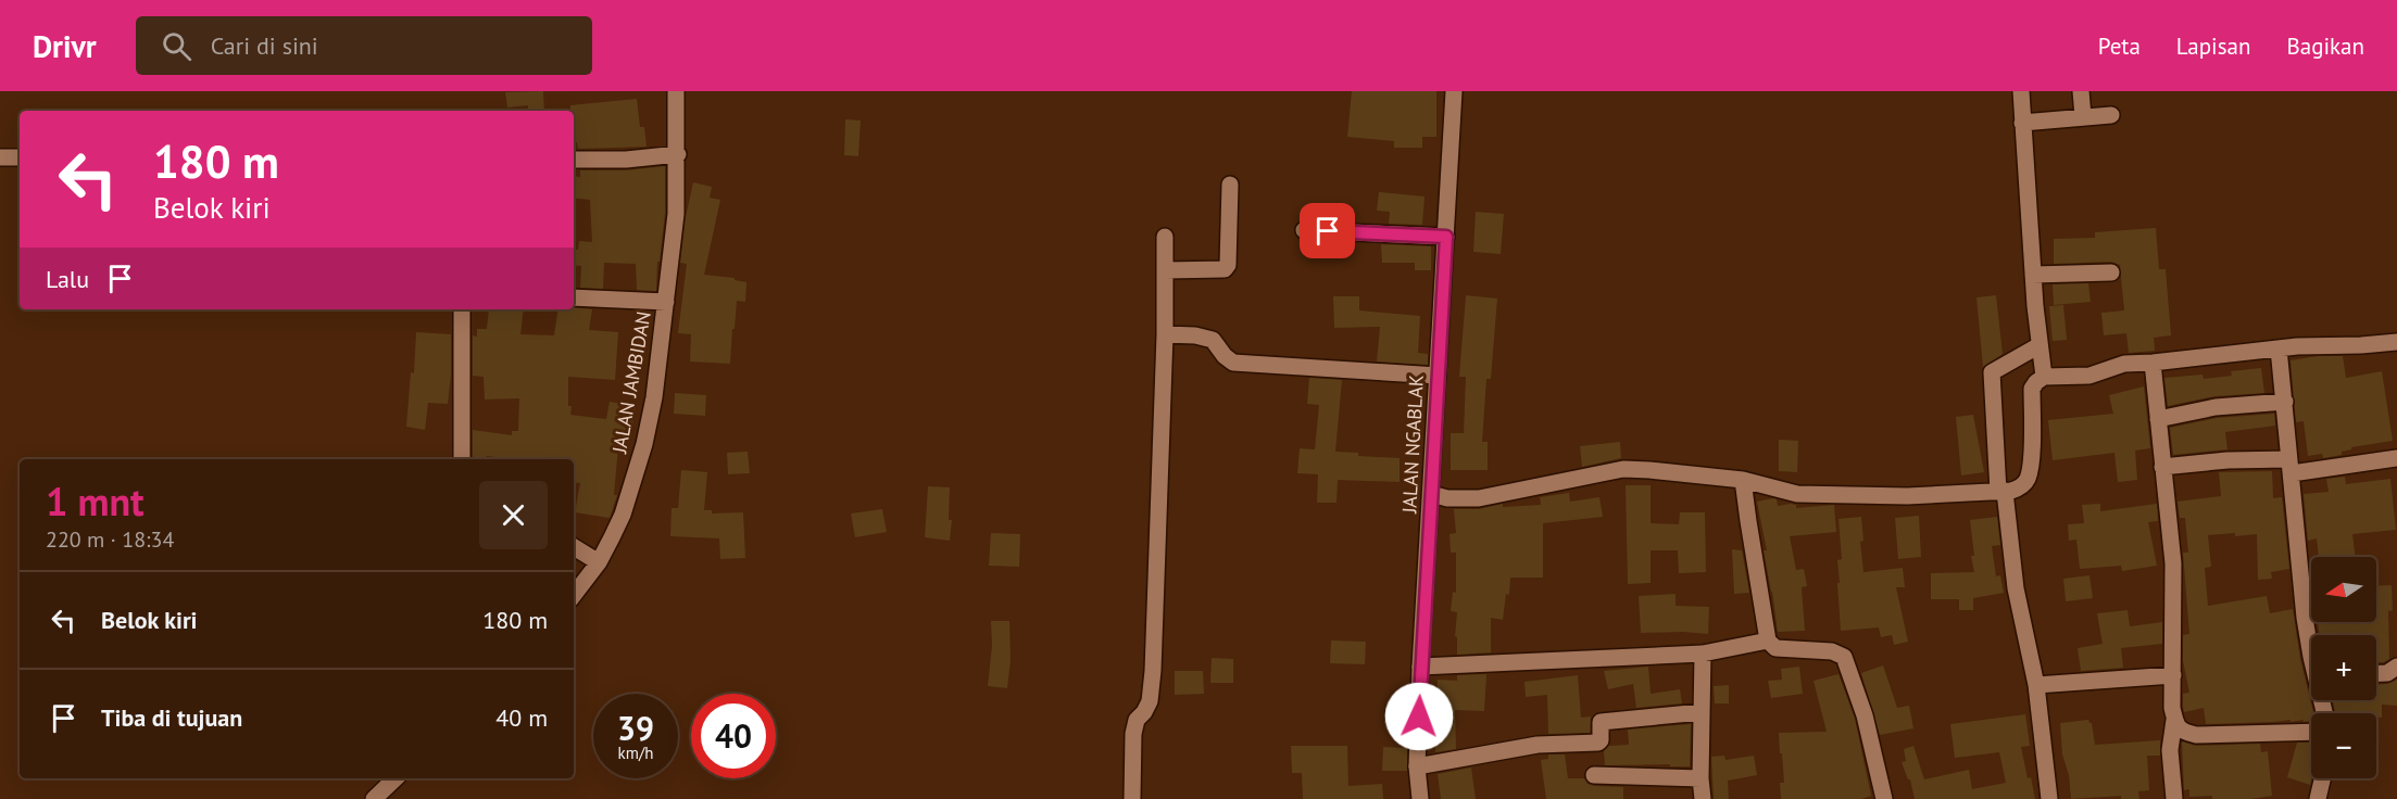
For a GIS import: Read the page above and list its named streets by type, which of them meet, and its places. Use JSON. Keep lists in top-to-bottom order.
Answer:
{
  "streets": {
    "street": ["JALAN JAMBIDAN", "JALAN NGABLAK"]
  },
  "north": "left",
  "page": {
    "header": "Drivr",
    "search": "Cari di sini",
    "nav": ["Peta", "Lapisan", "Bagikan"],
    "turn": ["180 m", "Belok kiri"],
    "then": "Lalu",
    "heading": ["1 mnt", "220 m · 18:34"],
    "map_buttons": ["+", "−"],
    "list": [
      {
        "name": "Belok kiri",
        "value": "180 m"
      },
      {
        "name": "Tiba di tujuan",
        "value": "40 m"
      }
    ],
    "speed": "39 km/h",
    "limit": "40"
  }
}
